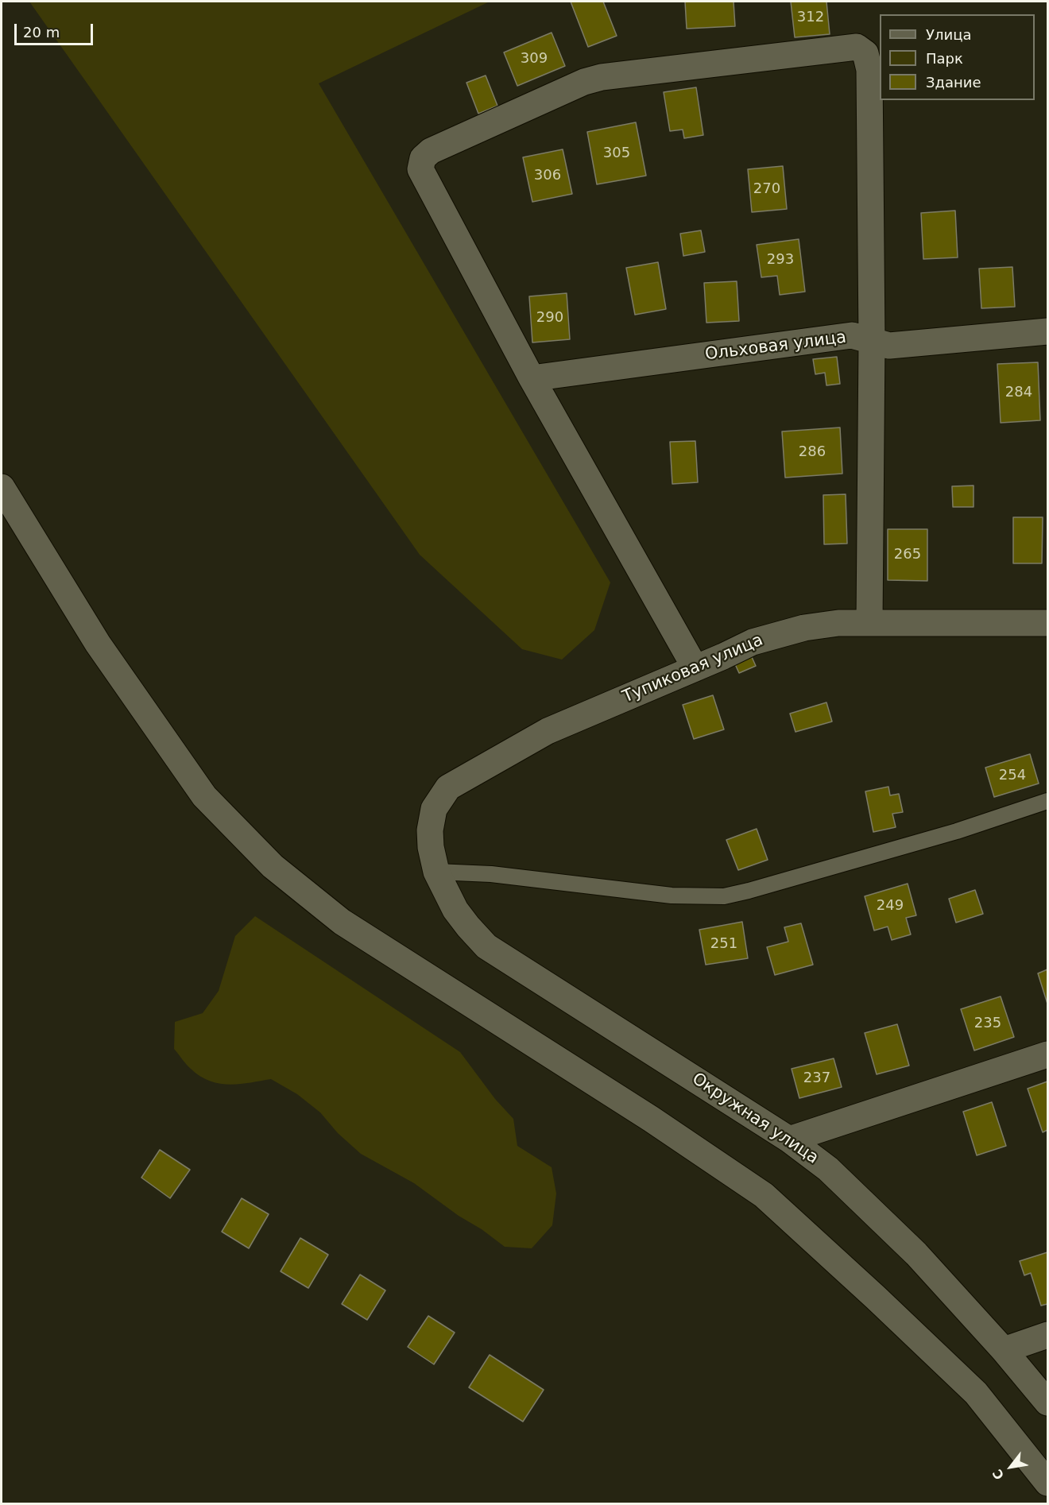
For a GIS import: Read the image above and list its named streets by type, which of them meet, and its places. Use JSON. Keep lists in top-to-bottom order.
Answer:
{
  "streets": {
    "street": ["Ольховая улица", "Тупиковая улица", "Окружная улица"]
  },
  "crossings": [
    ["Тупиковая улица", "Окружная улица"]
  ],
  "house_numbers": [
    "312",
    "309",
    "305",
    "306",
    "270",
    "293",
    "290",
    "284",
    "286",
    "265",
    "254",
    "249",
    "251",
    "235",
    "237"
  ],
  "legend": ["Улица", "Парк", "Здание"],
  "scale_bar": "20 m",
  "north": "bottom left"
}
